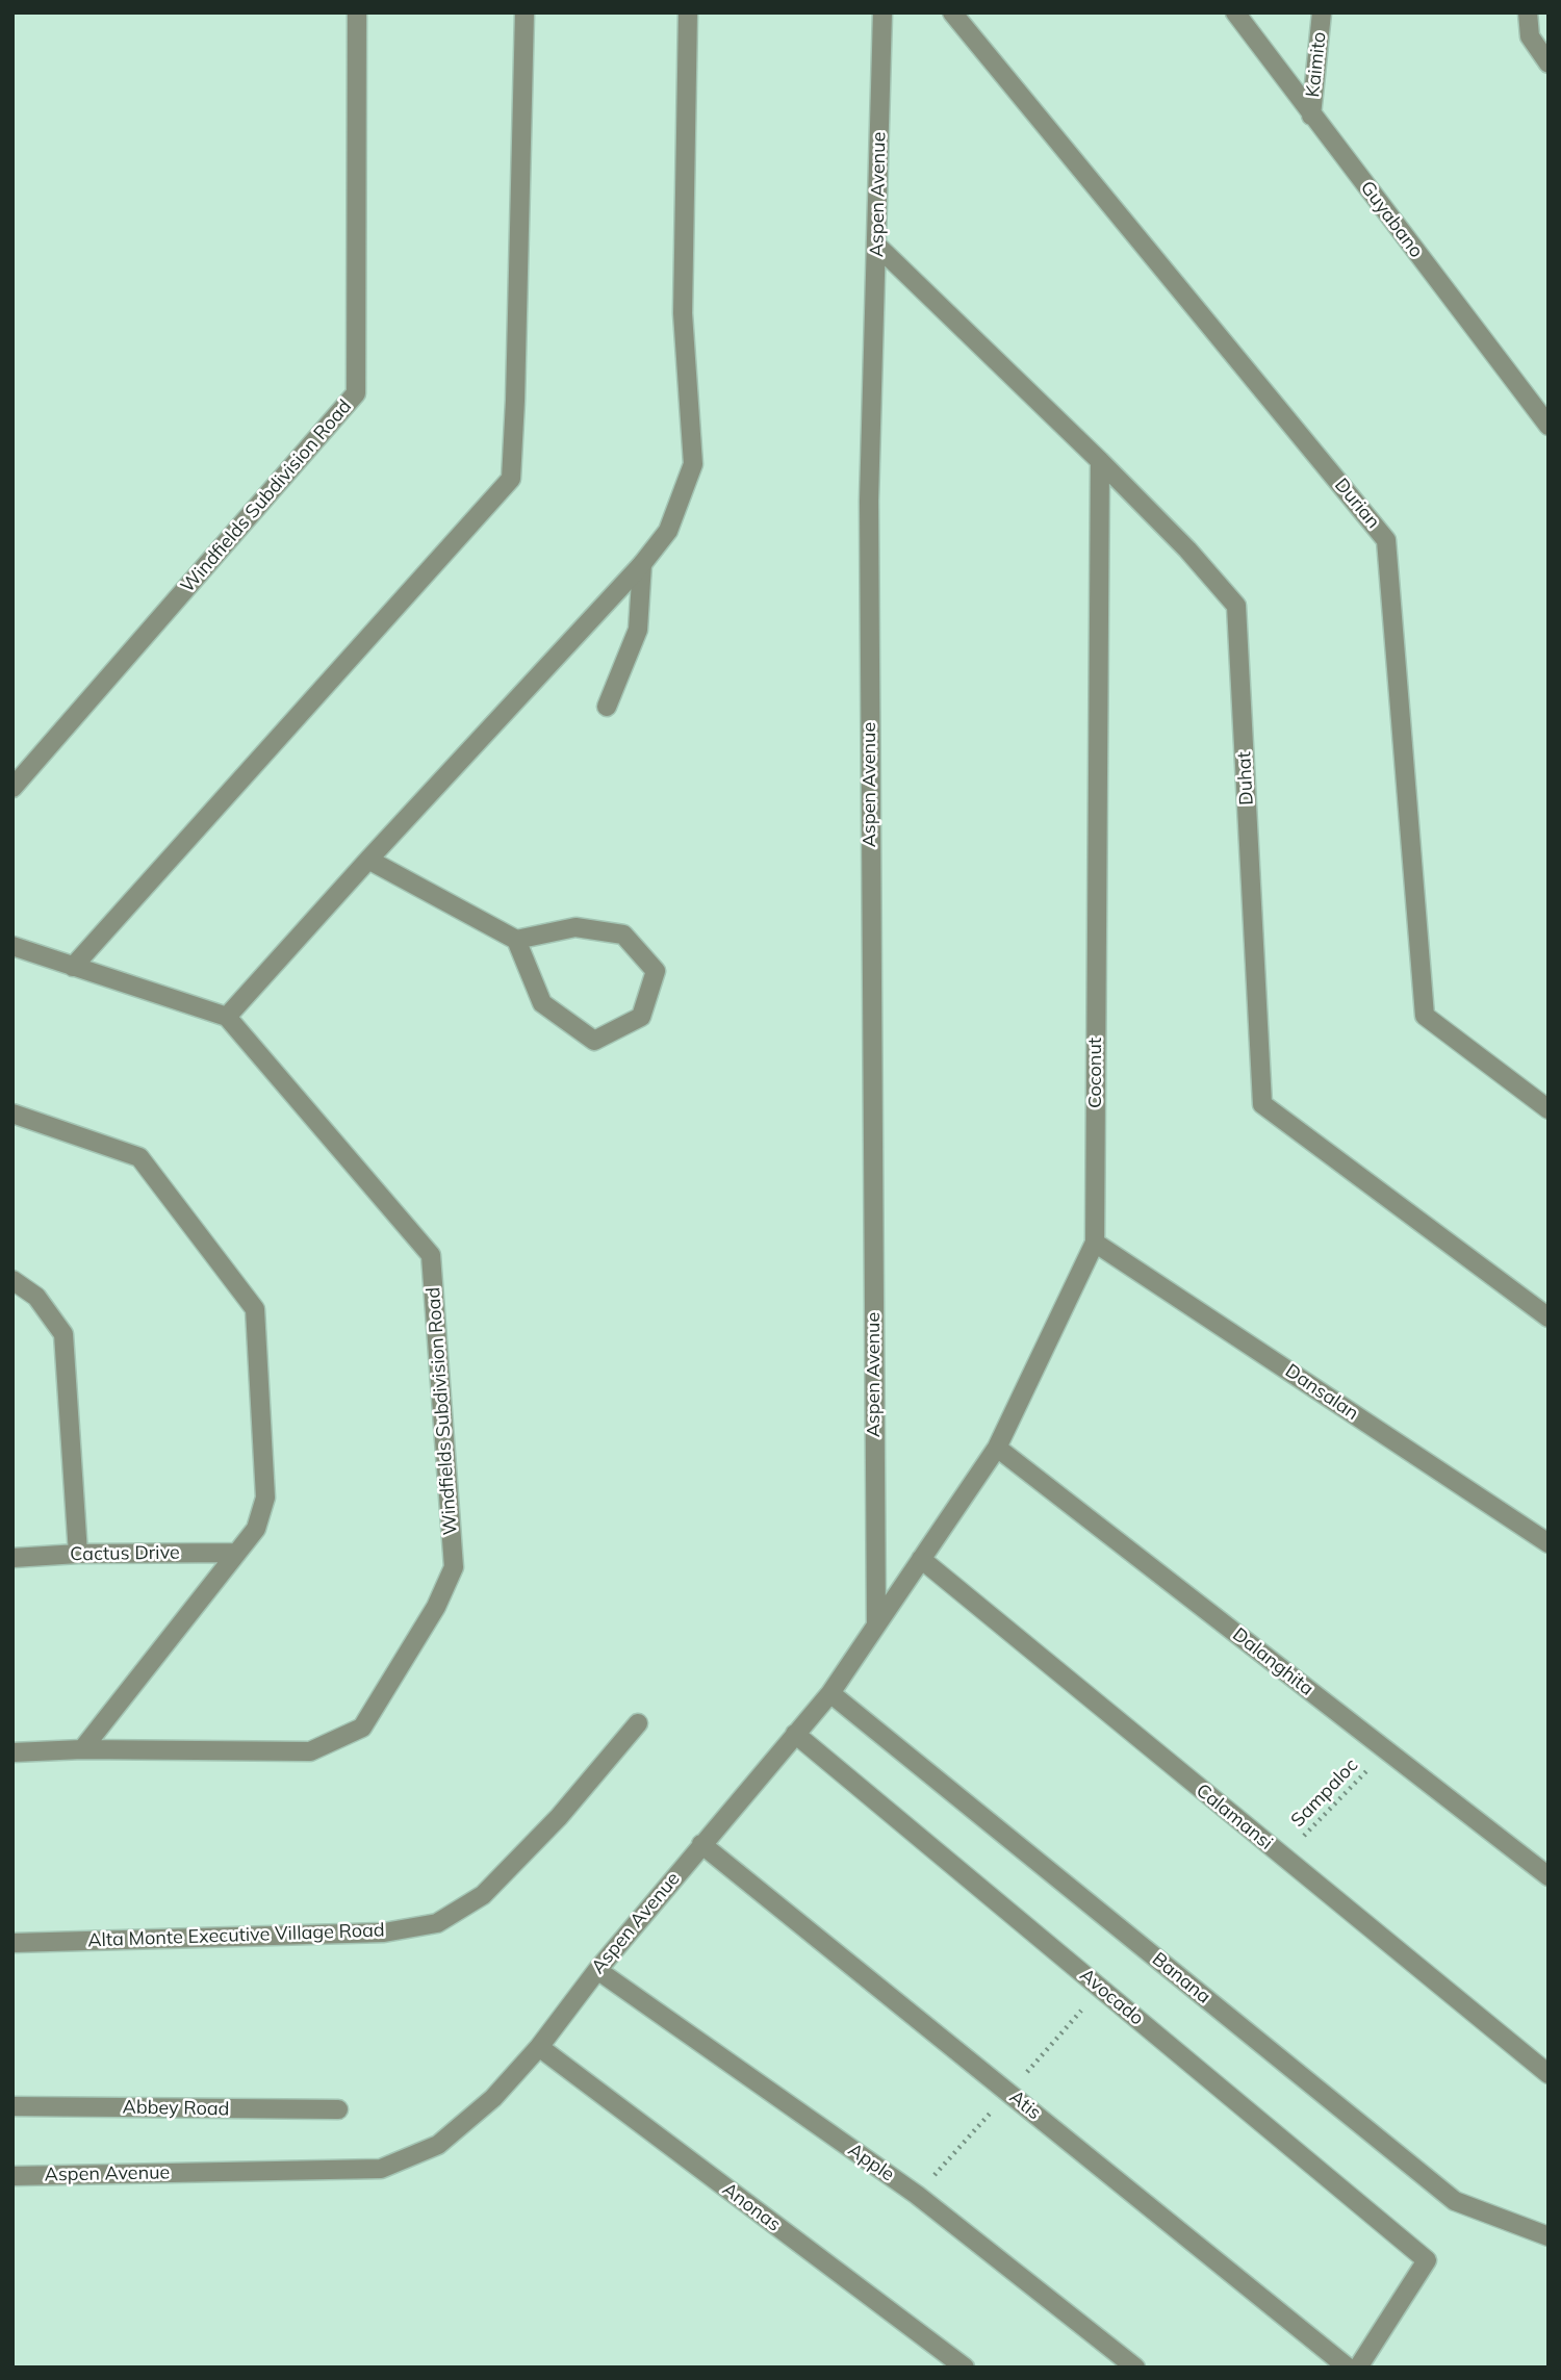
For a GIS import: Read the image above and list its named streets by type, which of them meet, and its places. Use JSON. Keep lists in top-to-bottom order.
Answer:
{
  "streets": {
    "street": [
      "Kaimito",
      "Aspen Avenue",
      "Guyabano",
      "Windfields Subdivision Road",
      "Durian",
      "Duhat",
      "Coconut",
      "Dansalan",
      "Cactus Drive",
      "Dalanghita",
      "Calamansi",
      "Alta Monte Executive Village Road",
      "Banana",
      "Avocado",
      "Atis",
      "Abbey Road",
      "Apple",
      "Anonas"
    ],
    "path": ["Sampaloc"]
  },
  "crossings": [
    ["Kaimito", "Guyabano"],
    ["Aspen Avenue", "Duhat"],
    ["Aspen Avenue", "Coconut"],
    ["Aspen Avenue", "Banana"],
    ["Aspen Avenue", "Avocado"],
    ["Aspen Avenue", "Atis"],
    ["Aspen Avenue", "Apple"],
    ["Aspen Avenue", "Anonas"],
    ["Duhat", "Coconut"],
    ["Coconut", "Dansalan"],
    ["Coconut", "Dalanghita"],
    ["Coconut", "Calamansi"],
    ["Dalanghita", "Sampaloc"],
    ["Sampaloc", "Calamansi"]
  ]
}
